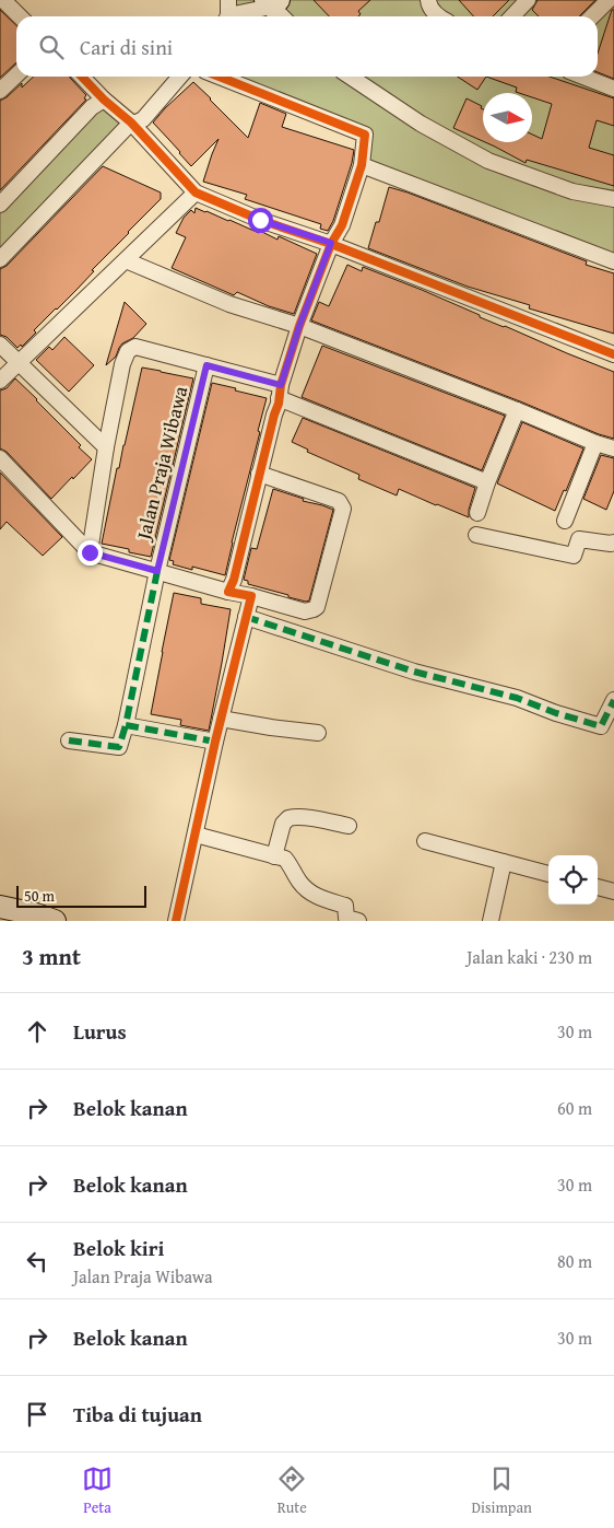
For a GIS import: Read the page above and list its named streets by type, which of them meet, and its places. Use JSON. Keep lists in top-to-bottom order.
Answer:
{
  "streets": {
    "street": ["Jalan Praja Wibawa"]
  },
  "scale_bar": "50 m",
  "north": "right",
  "page": {
    "search": "Cari di sini",
    "scale": "50 m",
    "heading": ["3 mnt", "Jalan kaki · 230 m"],
    "list": [
      ["Lurus", "30 m"],
      ["Belok kanan", "60 m"],
      ["Belok kanan", "30 m"],
      ["Belok kiri", "Jalan Praja Wibawa", "80 m"],
      ["Belok kanan", "30 m"],
      "Tiba di tujuan"
    ],
    "nav": ["Peta", "Rute", "Disimpan"]
  }
}
